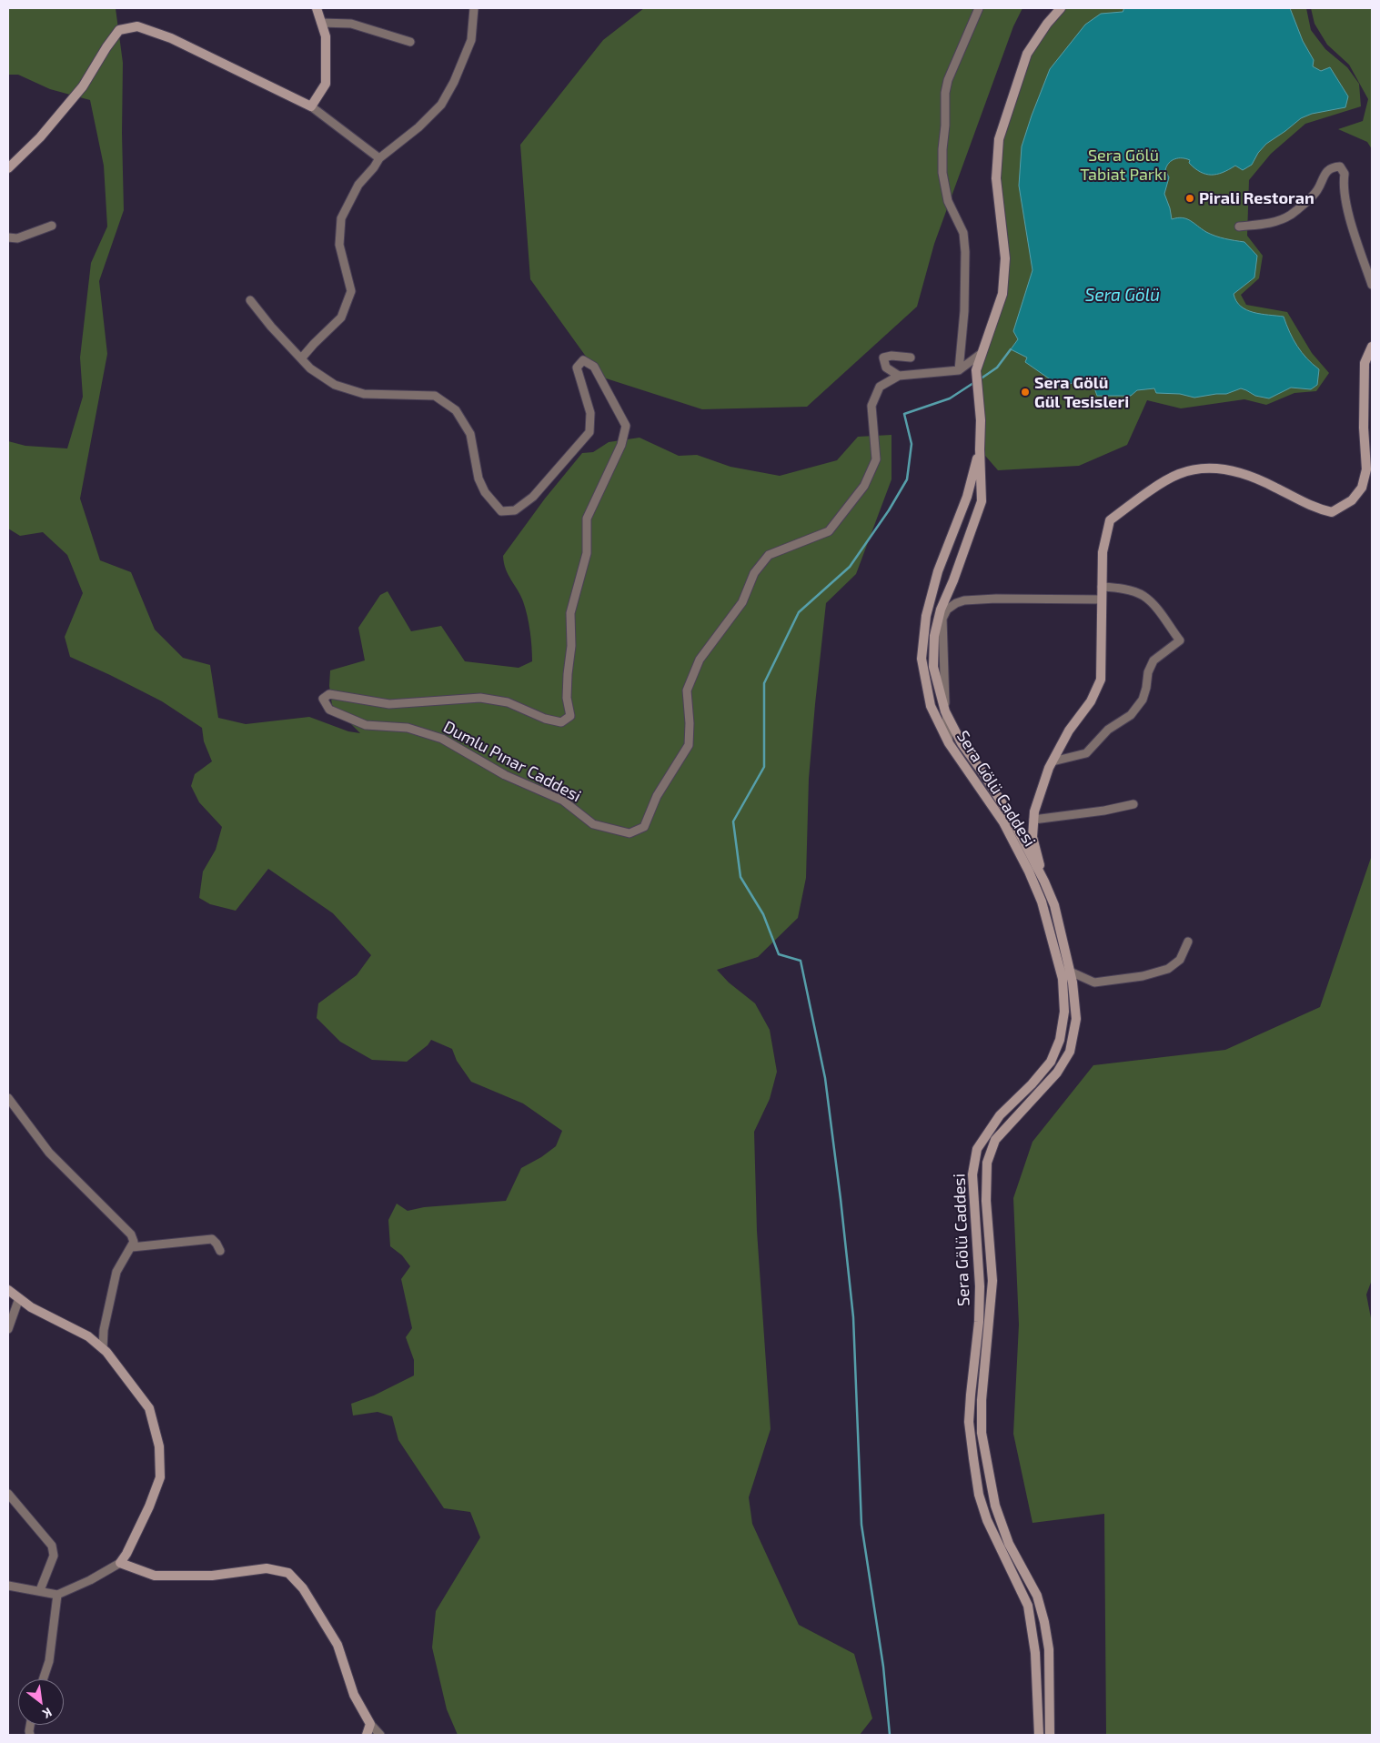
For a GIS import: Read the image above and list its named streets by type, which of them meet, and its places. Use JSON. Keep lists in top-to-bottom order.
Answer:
{
  "streets": {
    "main road": ["Sera Gölü Caddesi"],
    "street": ["Dumlu Pınar Caddesi"]
  },
  "water": ["Sera Gölü"],
  "parks": ["Sera Gölü Tabiat Parkı"],
  "places": ["Pirali Restoran", "Sera Gölü Gül Tesisleri"],
  "north": "bottom right"
}
